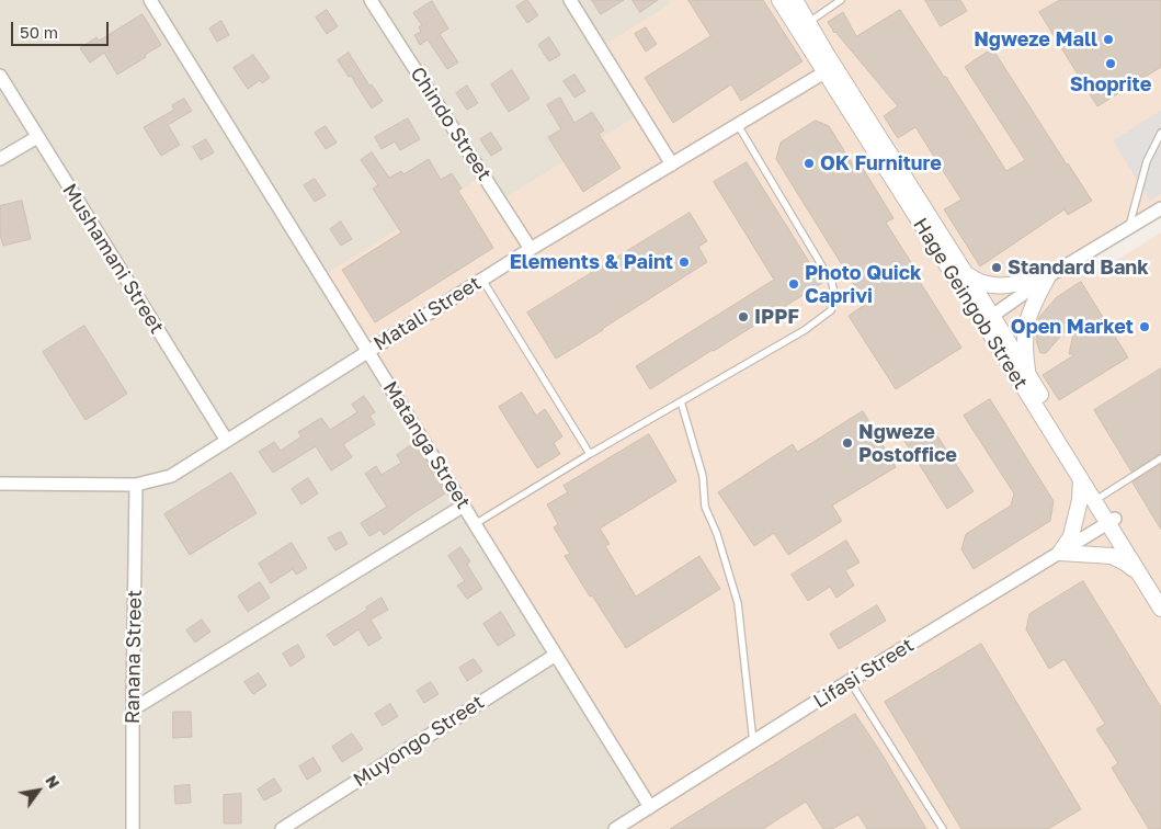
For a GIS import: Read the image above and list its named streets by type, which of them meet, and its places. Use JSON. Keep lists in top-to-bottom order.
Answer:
{
  "streets": {
    "street": [
      "Chindo Street",
      "Mushamani Street",
      "Hage Geingob Street",
      "Matali Street",
      "Matanga Street",
      "Ranana Street",
      "Lifasi Street",
      "Muyongo Street"
    ]
  },
  "crossings": [
    ["Chindo Street", "Matali Street"],
    ["Mushamani Street", "Matali Street"],
    ["Hage Geingob Street", "Matali Street"],
    ["Hage Geingob Street", "Lifasi Street"],
    ["Matali Street", "Matanga Street"],
    ["Matali Street", "Ranana Street"],
    ["Matanga Street", "Lifasi Street"],
    ["Matanga Street", "Muyongo Street"]
  ],
  "places": [
    "Ngweze Mall",
    "Shoprite",
    "OK Furniture",
    "Elements & Paint",
    "Standard Bank",
    "Photo Quick Caprivi",
    "IPPF",
    "Open Market",
    "Ngweze Postoffice"
  ],
  "scale_bar": "50 m",
  "north": "top right"
}
